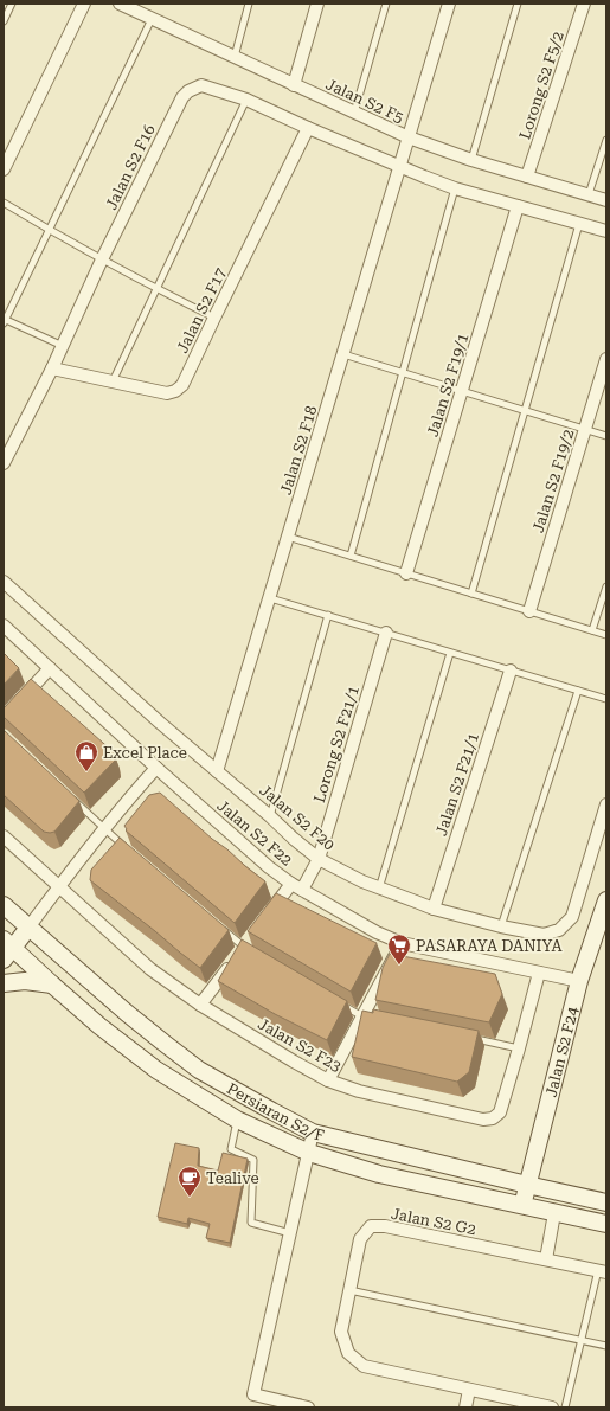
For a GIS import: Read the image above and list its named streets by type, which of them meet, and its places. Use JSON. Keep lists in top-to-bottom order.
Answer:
{
  "streets": {
    "main road": ["Jalan S2 F24", "Persiaran S2/F"],
    "street": [
      "Lorong S2 F5/2",
      "Jalan S2 F5",
      "Jalan S2 F16",
      "Jalan S2 F17",
      "Jalan S2 F19/1",
      "Jalan S2 F18",
      "Jalan S2 F19/2",
      "Lorong S2 F21/1",
      "Jalan S2 F21/1",
      "Jalan S2 F20",
      "Jalan S2 F22",
      "Jalan S2 F23",
      "Jalan S2 G2"
    ]
  },
  "crossings": [
    ["Lorong S2 F5/2", "Jalan S2 F5"],
    ["Jalan S2 F5", "Jalan S2 F18"],
    ["Jalan S2 F16", "Jalan S2 F17"],
    ["Jalan S2 F16", "Jalan S2 F19/1"],
    ["Jalan S2 F16", "Jalan S2 F18"],
    ["Jalan S2 F18", "Jalan S2 F20"],
    ["Lorong S2 F21/1", "Jalan S2 F20"],
    ["Lorong S2 F21/1", "Jalan S2 F22"],
    ["Jalan S2 F21/1", "Jalan S2 F20"],
    ["Jalan S2 F22", "Jalan S2 F23"],
    ["Jalan S2 F22", "Jalan S2 F24"],
    ["Jalan S2 F24", "Persiaran S2/F"]
  ],
  "places": {
    "shop": ["Excel Place"],
    "supermarket": ["PASARAYA DANIYA"],
    "cafe": ["Tealive"]
  }
}
